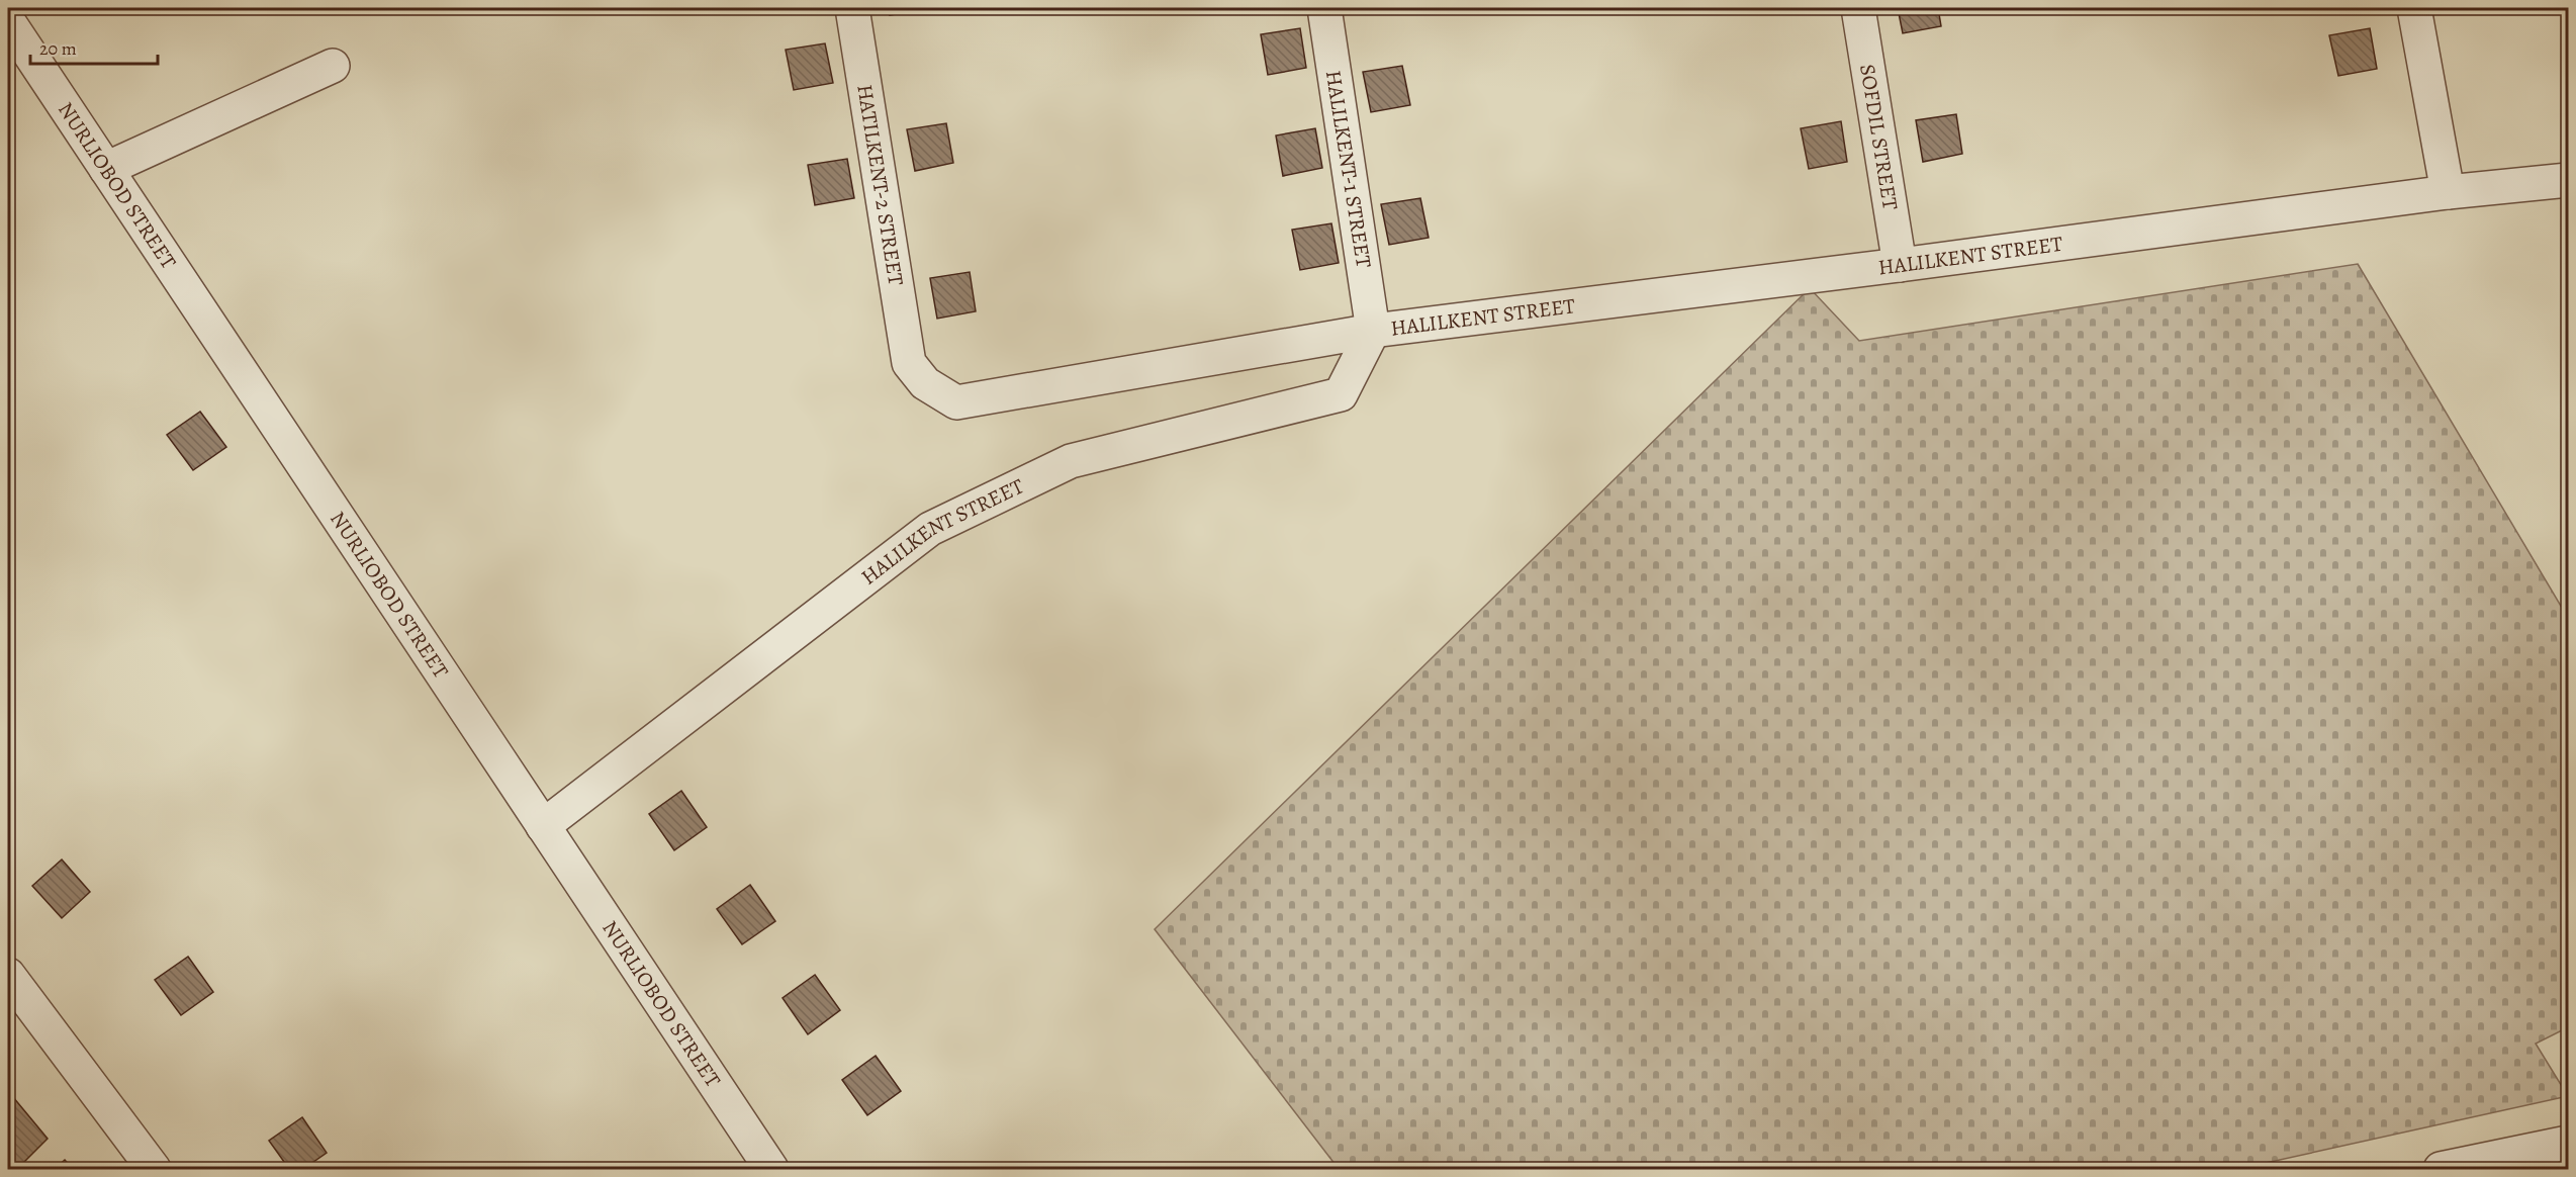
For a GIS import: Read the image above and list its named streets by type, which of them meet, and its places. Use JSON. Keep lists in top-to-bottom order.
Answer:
{
  "streets": {
    "street": [
      "SOFDIL STREET",
      "HALILKENT-1 STREET",
      "HATILKENT-2 STREET",
      "NURLIOBOD STREET",
      "HALILKENT STREET"
    ]
  },
  "crossings": [
    ["SOFDIL STREET", "HALILKENT STREET"],
    ["HALILKENT-1 STREET", "HALILKENT STREET"],
    ["HATILKENT-2 STREET", "HALILKENT STREET"],
    ["NURLIOBOD STREET", "HALILKENT STREET"]
  ],
  "scale_bar": "20 m"
}
